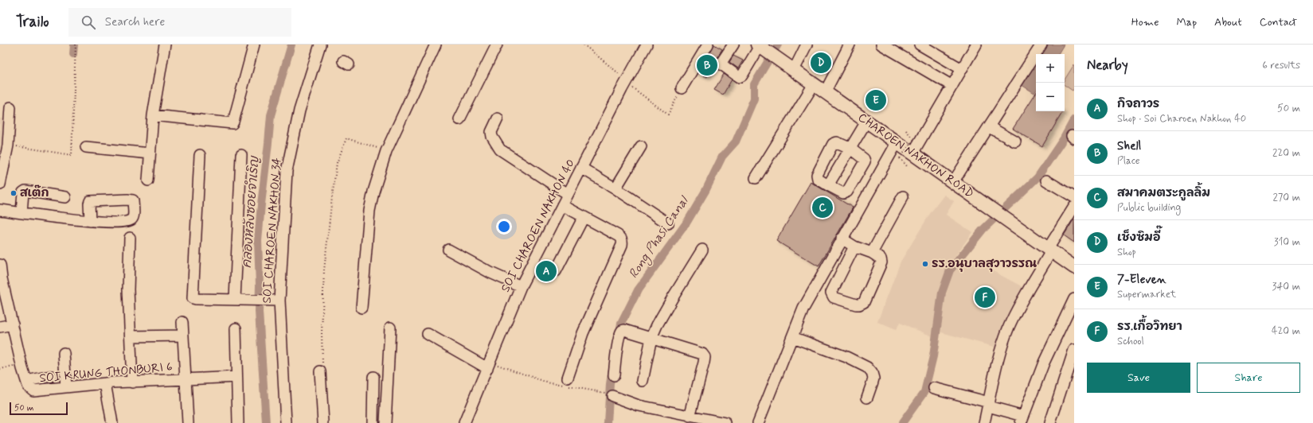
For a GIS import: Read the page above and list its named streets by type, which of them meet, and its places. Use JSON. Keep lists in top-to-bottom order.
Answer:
{
  "streets": {
    "main road": ["CHAROEN NAKHON ROAD"],
    "street": ["SOI CHAROEN NAKHON 40", "SOI CHAROEN NAKHON 34", "SOI KRUNG THONBURI 6"]
  },
  "water": ["คลองหลังซอยจำเริญ", "Rong Phasi Canal"],
  "places": ["สเต๊ก", "รร.อนุบาลสุวาวรรณ"],
  "scale_bar": "50 m",
  "page": {
    "header": "Trailo",
    "search": "Search here",
    "nav": [
      "Home",
      "Map",
      "About",
      "Contact"
    ],
    "heading": ["Nearby", "6 results"],
    "pins": [
      "D",
      "B",
      "E",
      "C",
      "A",
      "F"
    ],
    "map_buttons": ["+", "−"],
    "list": [
      {
        "mark": "A",
        "name": "กิจถาวร",
        "note": "Shop · Soi Charoen Nakhon 40",
        "value": "50 m"
      },
      {
        "mark": "B",
        "name": "Shell",
        "note": "Place",
        "value": "220 m"
      },
      {
        "mark": "C",
        "name": "สมาคมตระกูลลิ้ม",
        "note": "Public building",
        "value": "270 m"
      },
      {
        "mark": "D",
        "name": "เช็งซิมอี๊",
        "note": "Shop",
        "value": "310 m"
      },
      {
        "mark": "E",
        "name": "7-Eleven",
        "note": "Supermarket",
        "value": "340 m"
      },
      {
        "mark": "F",
        "name": "รร.เกื้อวิทยา",
        "note": "School",
        "value": "420 m"
      }
    ],
    "buttons": ["Save", "Share"],
    "scale": "50 m"
  }
}
